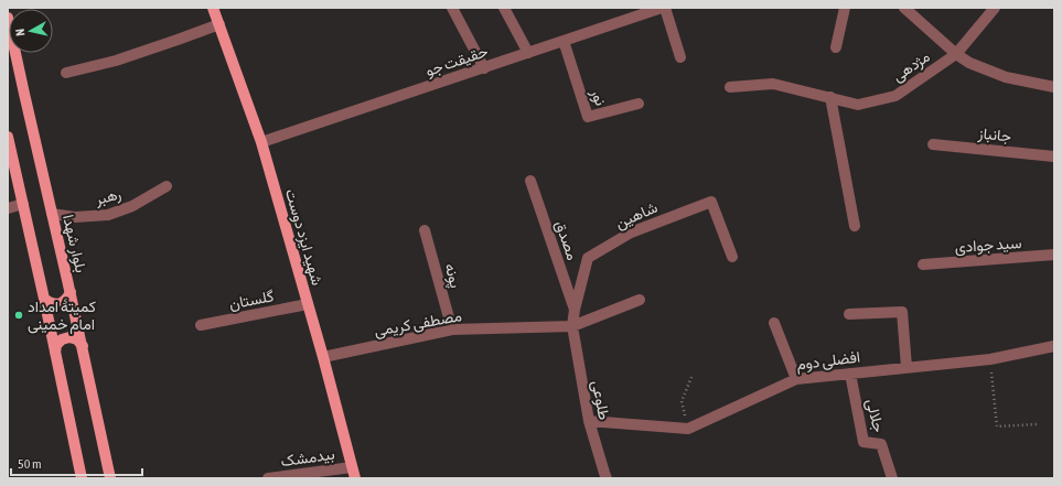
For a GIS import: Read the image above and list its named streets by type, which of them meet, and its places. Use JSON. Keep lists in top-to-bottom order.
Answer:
{
  "streets": {
    "main road": ["شهید ایزد دوست", "بلوار شهدا"],
    "street": [
      "حقیقت جو",
      "مژدهی",
      "نور",
      "جانباز",
      "رهبر",
      "شاهین",
      "مصدق",
      "سید جوادی",
      "پونه",
      "گلستان",
      "مصطفی کریمی",
      "افضلی دوم",
      "طلوعی",
      "جلالی",
      "بیدمشک"
    ]
  },
  "crossings": [
    ["حقیقت جو", "نور"],
    ["حقیقت جو", "شهید ایزد دوست"],
    ["رهبر", "بلوار شهدا"],
    ["شاهین", "مصدق"],
    ["شاهین", "مصطفی کریمی"],
    ["شاهین", "طلوعی"],
    ["شهید ایزد دوست", "گلستان"],
    ["شهید ایزد دوست", "مصطفی کریمی"],
    ["شهید ایزد دوست", "بیدمشک"],
    ["پونه", "مصطفی کریمی"],
    ["مصطفی کریمی", "طلوعی"],
    ["افضلی دوم", "طلوعی"],
    ["افضلی دوم", "جلالی"]
  ],
  "places": ["کمیتهٔ امداد امام خمینی"],
  "scale_bar": "50 m",
  "north": "left"
}
